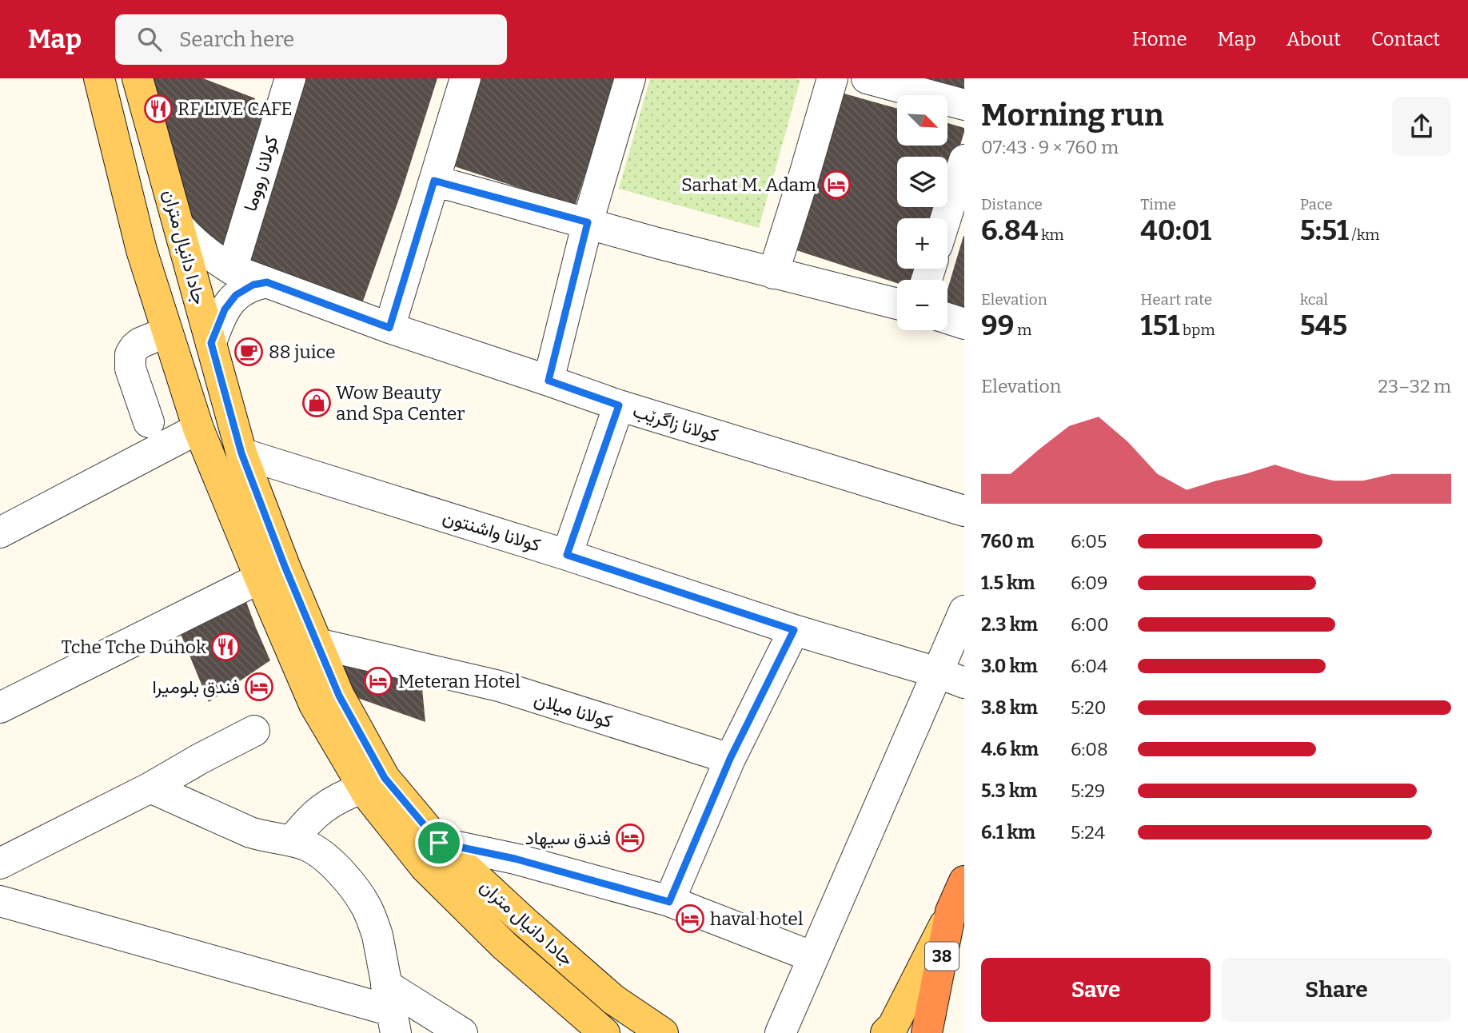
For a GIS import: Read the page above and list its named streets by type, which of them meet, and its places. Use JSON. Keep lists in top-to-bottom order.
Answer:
{
  "streets": {
    "highway": ["38"],
    "main road": ["جادا دانيال متران"],
    "street": [
      "كولانا رووما",
      "كولانا زاگرێب",
      "كولانا واشنتون",
      "كولانا ميلان"
    ]
  },
  "crossings": [
    ["كولانا رووما", "كولانا زاگرێب"],
    ["جادا دانيال متران", "كولانا زاگرێب"],
    ["جادا دانيال متران", "كولانا واشنتون"],
    ["جادا دانيال متران", "كولانا ميلان"]
  ],
  "places": {
    "restaurant": ["RF LIVE CAFE", "Tche Tche Duhok"],
    "hotel": [
      "Sarhat M. Adam",
      "Meteran Hotel",
      "فندق بلوميرا",
      "فندق سيهاد",
      "haval hotel"
    ],
    "cafe": ["88 juice"],
    "shop": ["Wow Beauty and Spa Center"]
  },
  "north": "bottom right",
  "page": {
    "header": "Map",
    "search": "Search here",
    "nav": [
      "Home",
      "Map",
      "About",
      "Contact"
    ],
    "heading": ["Morning run", "07:43 · 9 × 760 m"],
    "map_buttons": ["+", "−"],
    "stats": [
      ["Distance", "6.84 km"],
      ["Time", "40:01"],
      ["Pace", "5:51 /km"],
      ["Elevation", "99 m"],
      ["Heart rate", "151 bpm"],
      ["kcal", "545"]
    ],
    "chart": ["Elevation", "23–32 m"],
    "list": [
      {
        "name": "760 m",
        "note": "6:05"
      },
      {
        "name": "1.5 km",
        "note": "6:09"
      },
      {
        "name": "2.3 km",
        "note": "6:00"
      },
      {
        "name": "3.0 km",
        "note": "6:04"
      },
      {
        "name": "3.8 km",
        "note": "5:20"
      },
      {
        "name": "4.6 km",
        "note": "6:08"
      },
      {
        "name": "5.3 km",
        "note": "5:29"
      },
      {
        "name": "6.1 km",
        "note": "5:24"
      }
    ],
    "buttons": ["Save", "Share"]
  }
}
